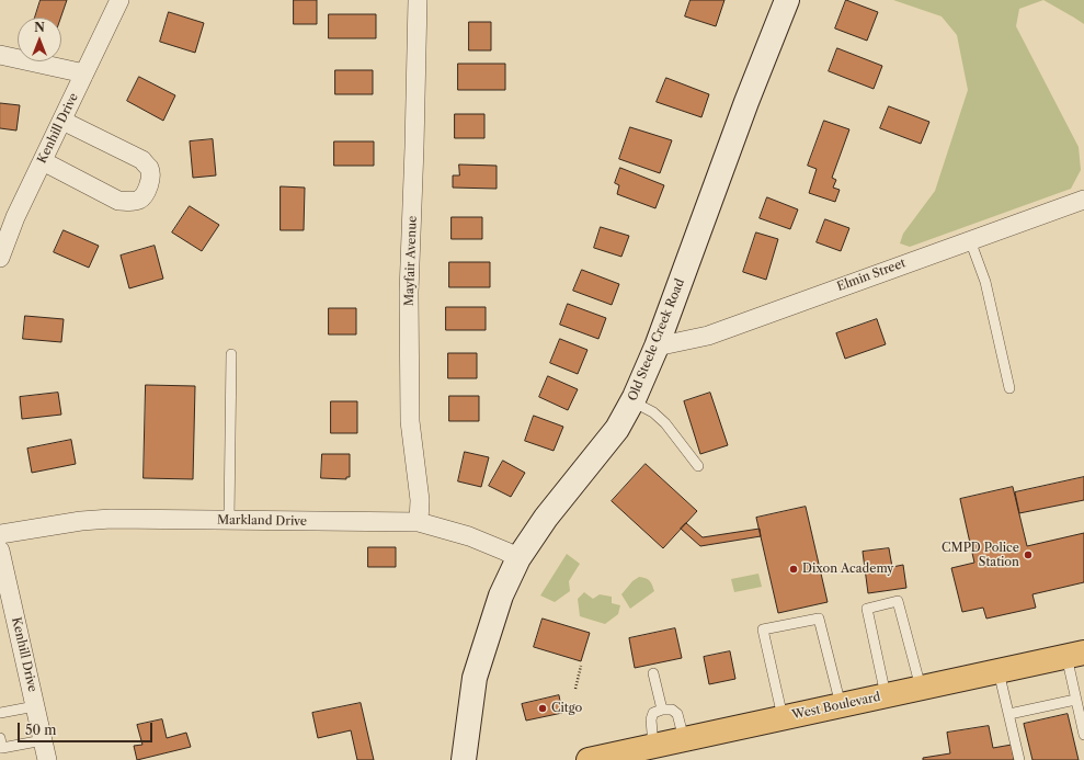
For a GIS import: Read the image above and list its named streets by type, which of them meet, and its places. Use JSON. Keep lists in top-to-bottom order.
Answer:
{
  "streets": {
    "main road": ["Old Steele Creek Road", "West Boulevard"],
    "street": [
      "Kenhill Drive",
      "Mayfair Avenue",
      "Elmin Street",
      "Markland Drive"
    ]
  },
  "crossings": [
    ["Mayfair Avenue", "Markland Drive"],
    ["Elmin Street", "Old Steele Creek Road"],
    ["Old Steele Creek Road", "Markland Drive"]
  ],
  "places": ["CMPD Police Station", "Dixon Academy", "Citgo"],
  "scale_bar": "50 m",
  "north": "top"
}
